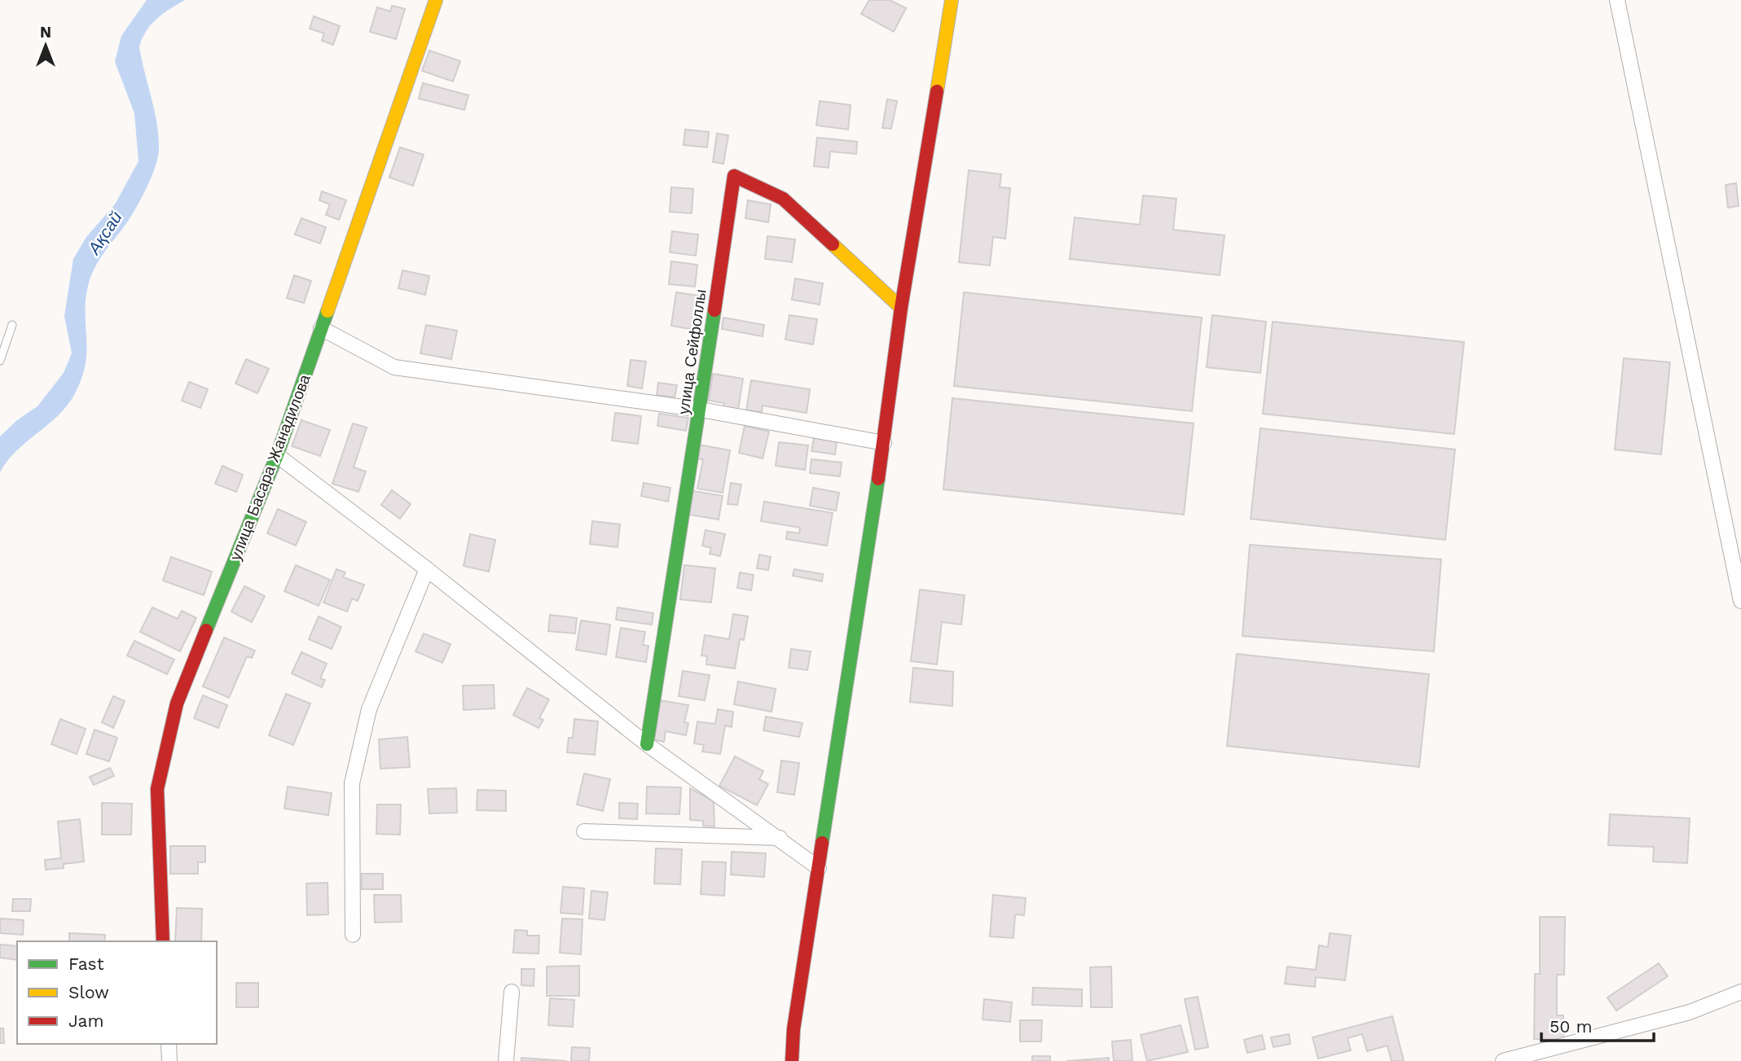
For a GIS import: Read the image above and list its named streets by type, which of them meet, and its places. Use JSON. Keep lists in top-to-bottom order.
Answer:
{
  "streets": {
    "street": ["улица Сейфоллы", "улица Басара Жанадилова"]
  },
  "water": ["Ақсай"],
  "legend": ["Fast", "Slow", "Jam"],
  "scale_bar": "50 m",
  "north": "top"
}
